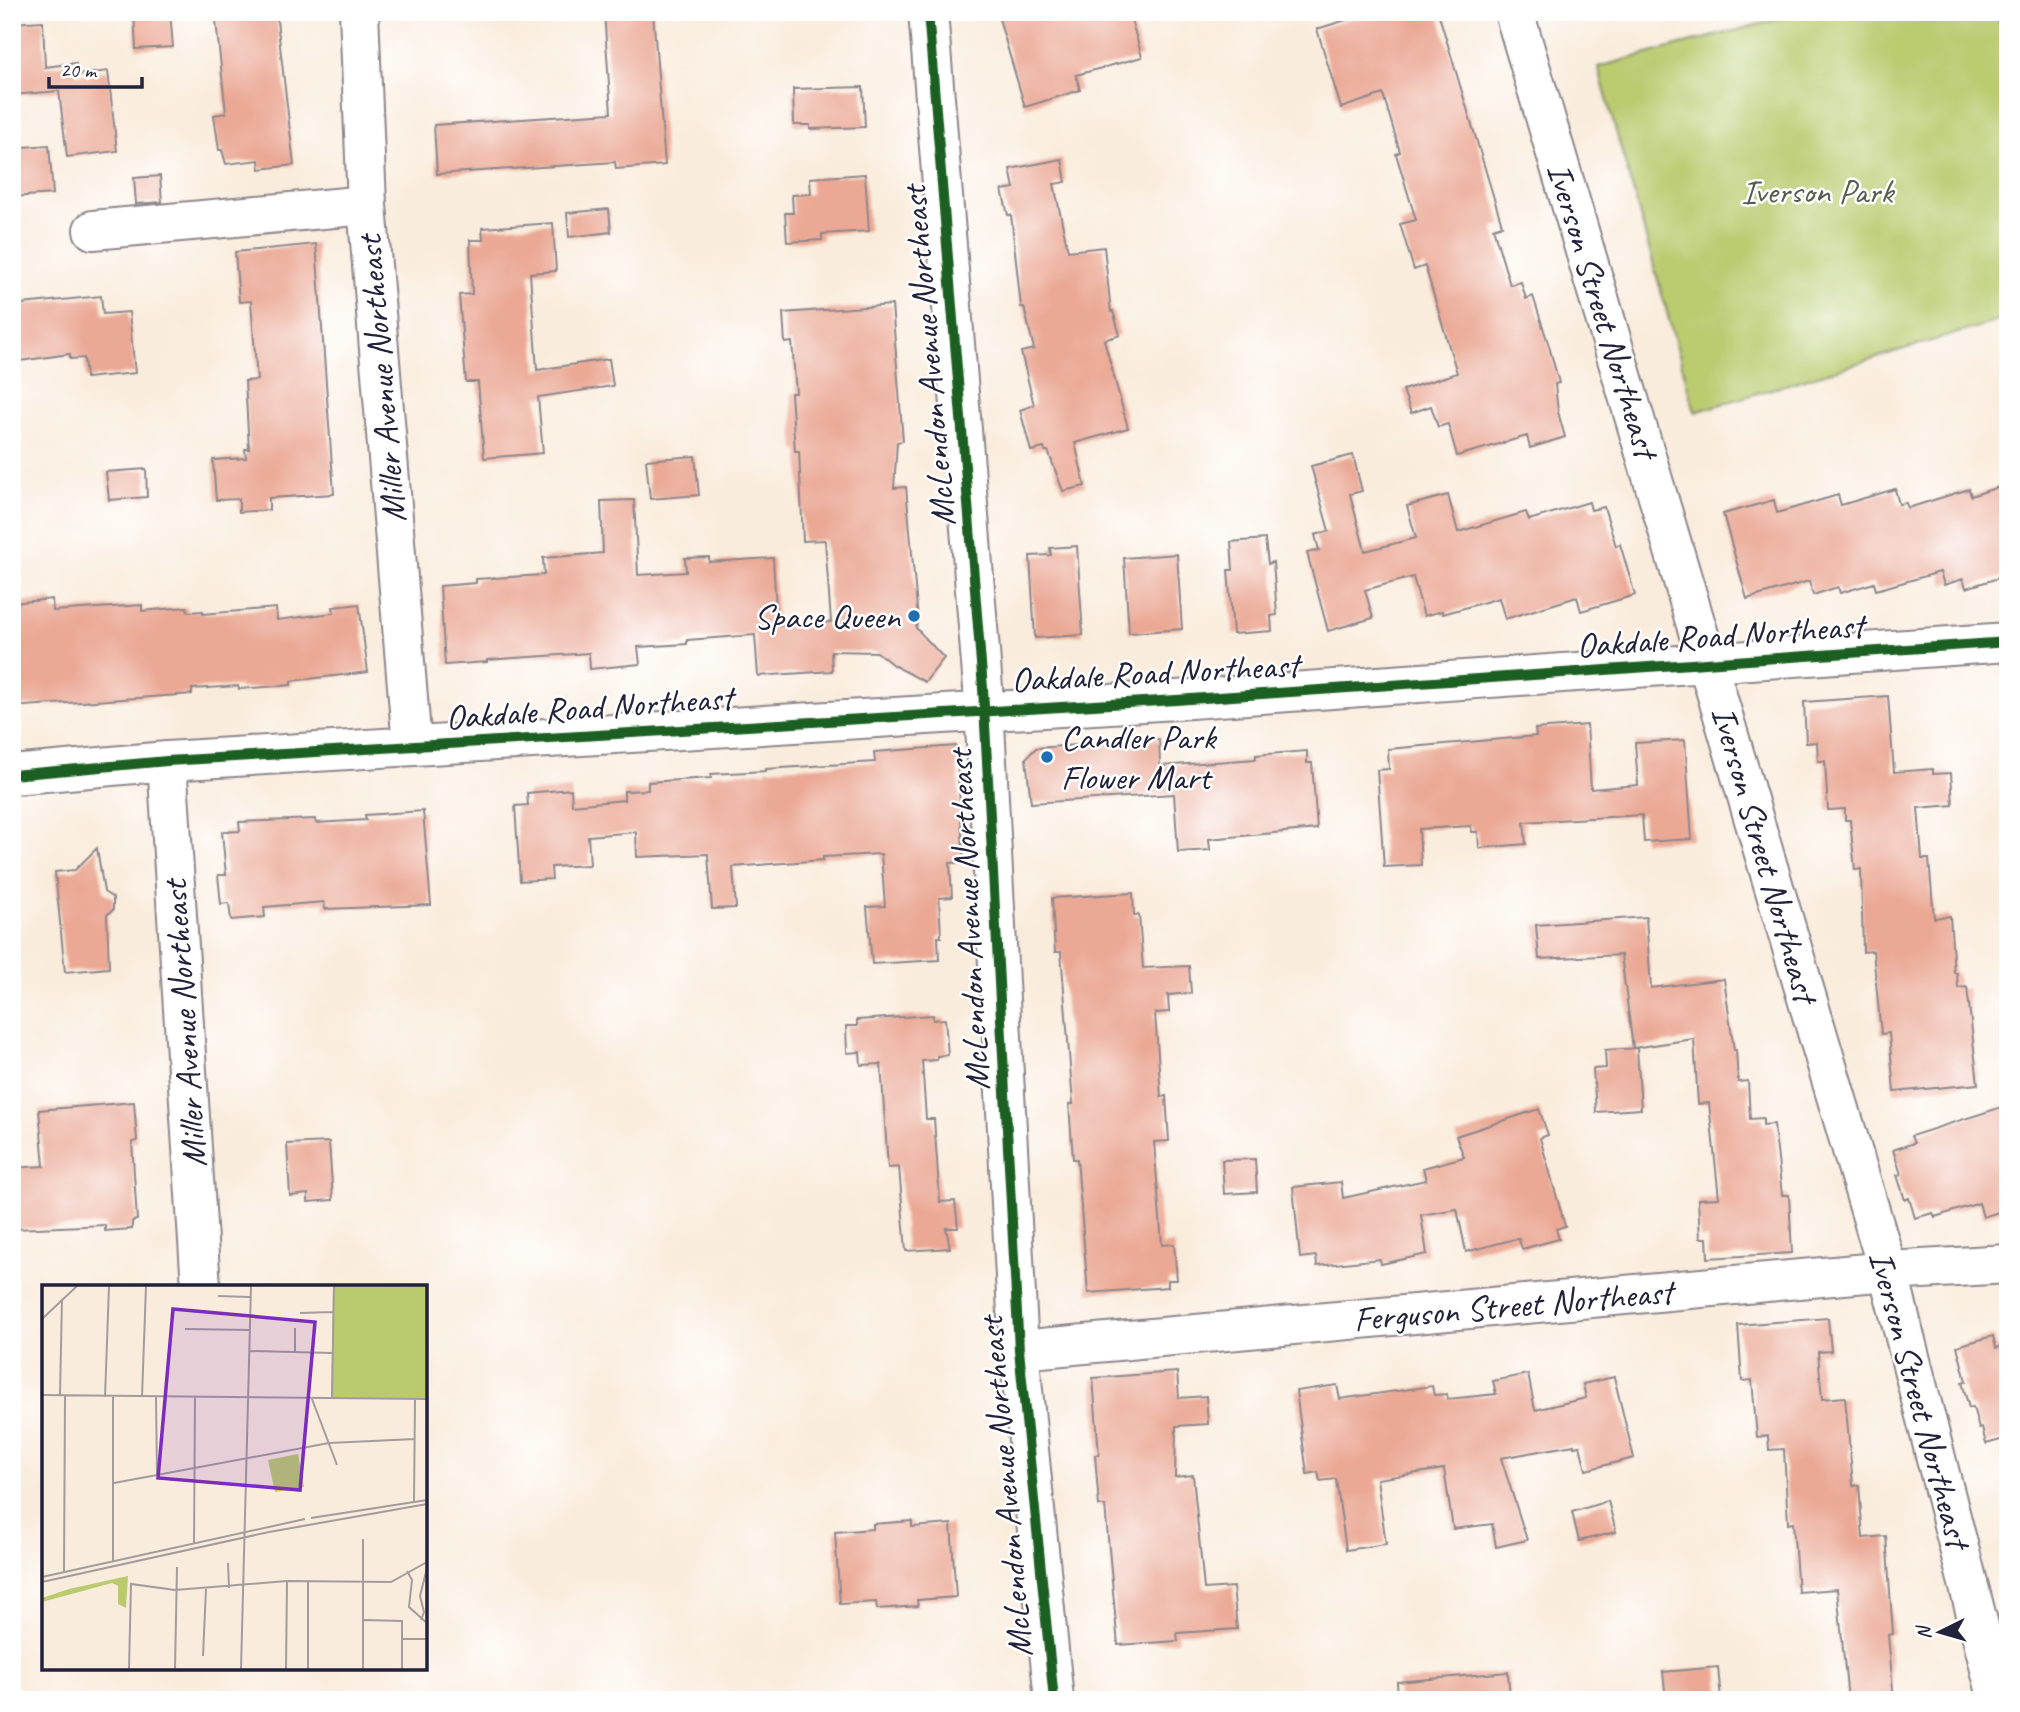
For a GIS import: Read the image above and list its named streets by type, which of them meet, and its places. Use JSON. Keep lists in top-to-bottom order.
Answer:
{
  "streets": {
    "street": [
      "Iverson Street Northeast",
      "McLendon Avenue Northeast",
      "Miller Avenue Northeast",
      "Oakdale Road Northeast",
      "Ferguson Street Northeast"
    ]
  },
  "crossings": [
    ["Iverson Street Northeast", "Oakdale Road Northeast"],
    ["Iverson Street Northeast", "Ferguson Street Northeast"],
    ["McLendon Avenue Northeast", "Oakdale Road Northeast"],
    ["McLendon Avenue Northeast", "Ferguson Street Northeast"],
    ["Miller Avenue Northeast", "Oakdale Road Northeast"]
  ],
  "parks": ["Iverson Park"],
  "places": ["Space Queen", "Candler Park Flower Mart"],
  "scale_bar": "20 m",
  "north": "left"
}
